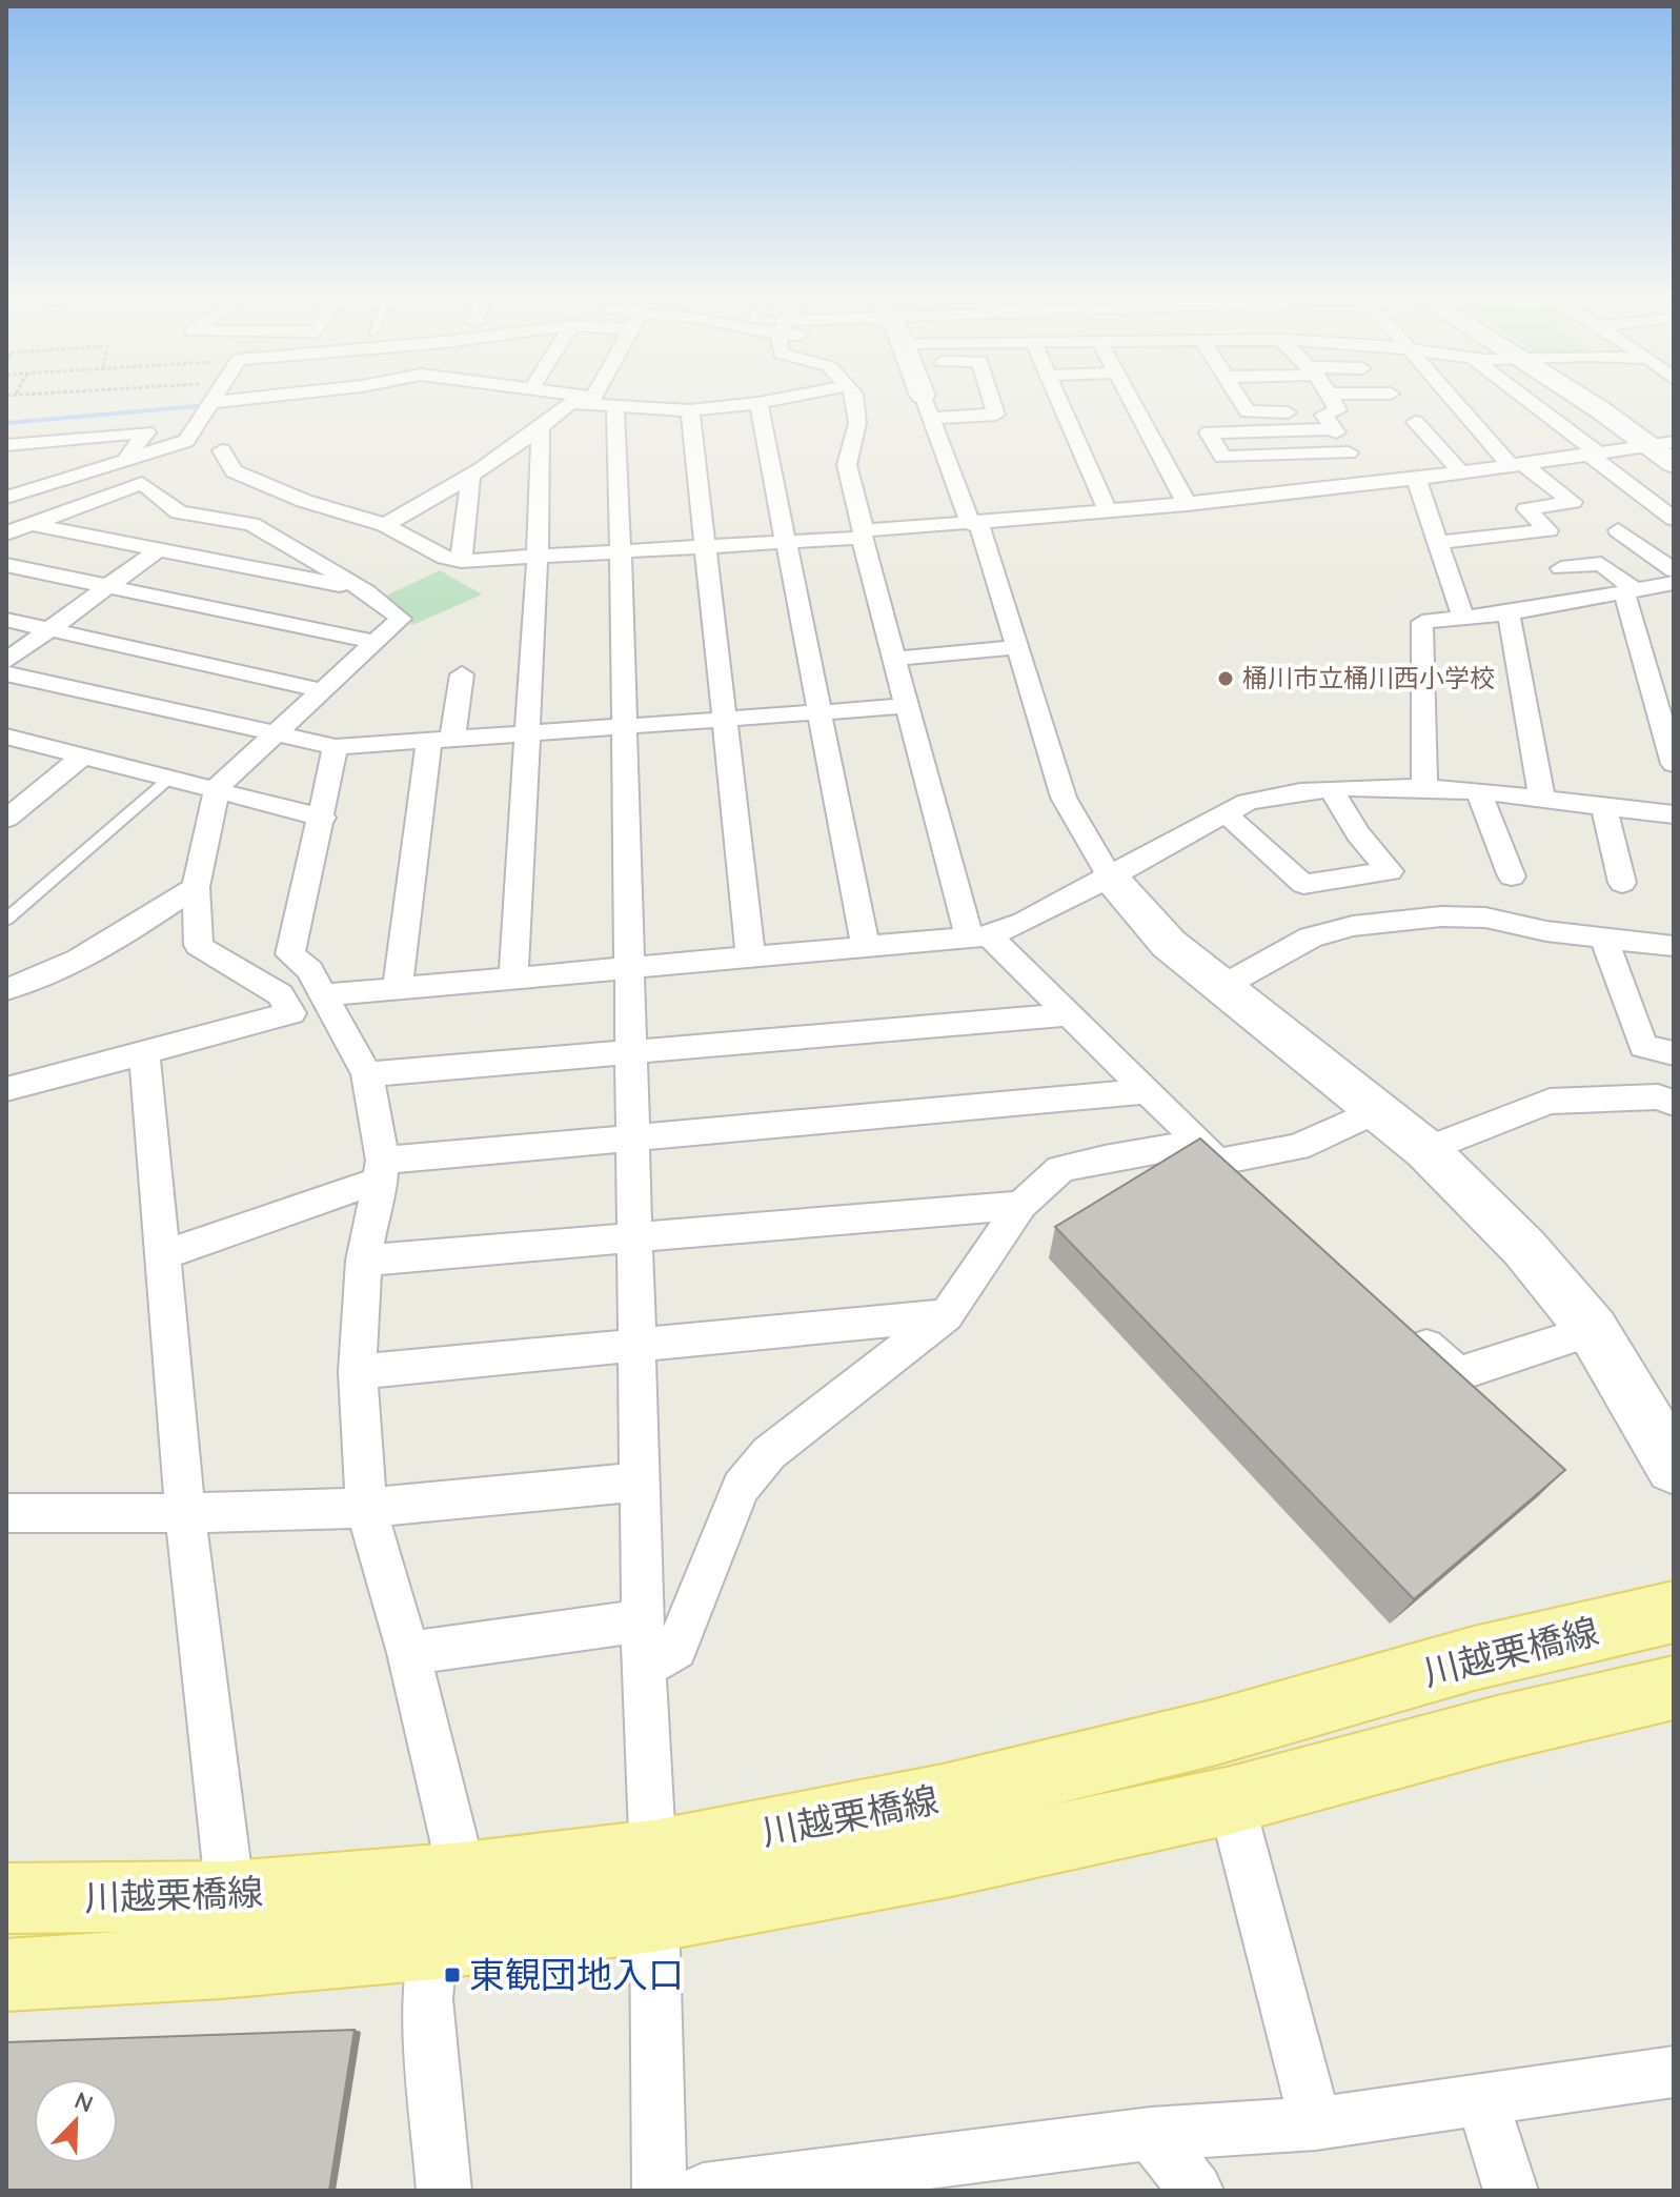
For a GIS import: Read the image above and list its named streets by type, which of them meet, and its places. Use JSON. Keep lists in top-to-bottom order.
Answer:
{
  "streets": {
    "main road": ["川越栗橋線"]
  },
  "places": {
    "other": ["桶川市立桶川西小学校"],
    "transit": ["東観団地入口"]
  },
  "north": "top right"
}
